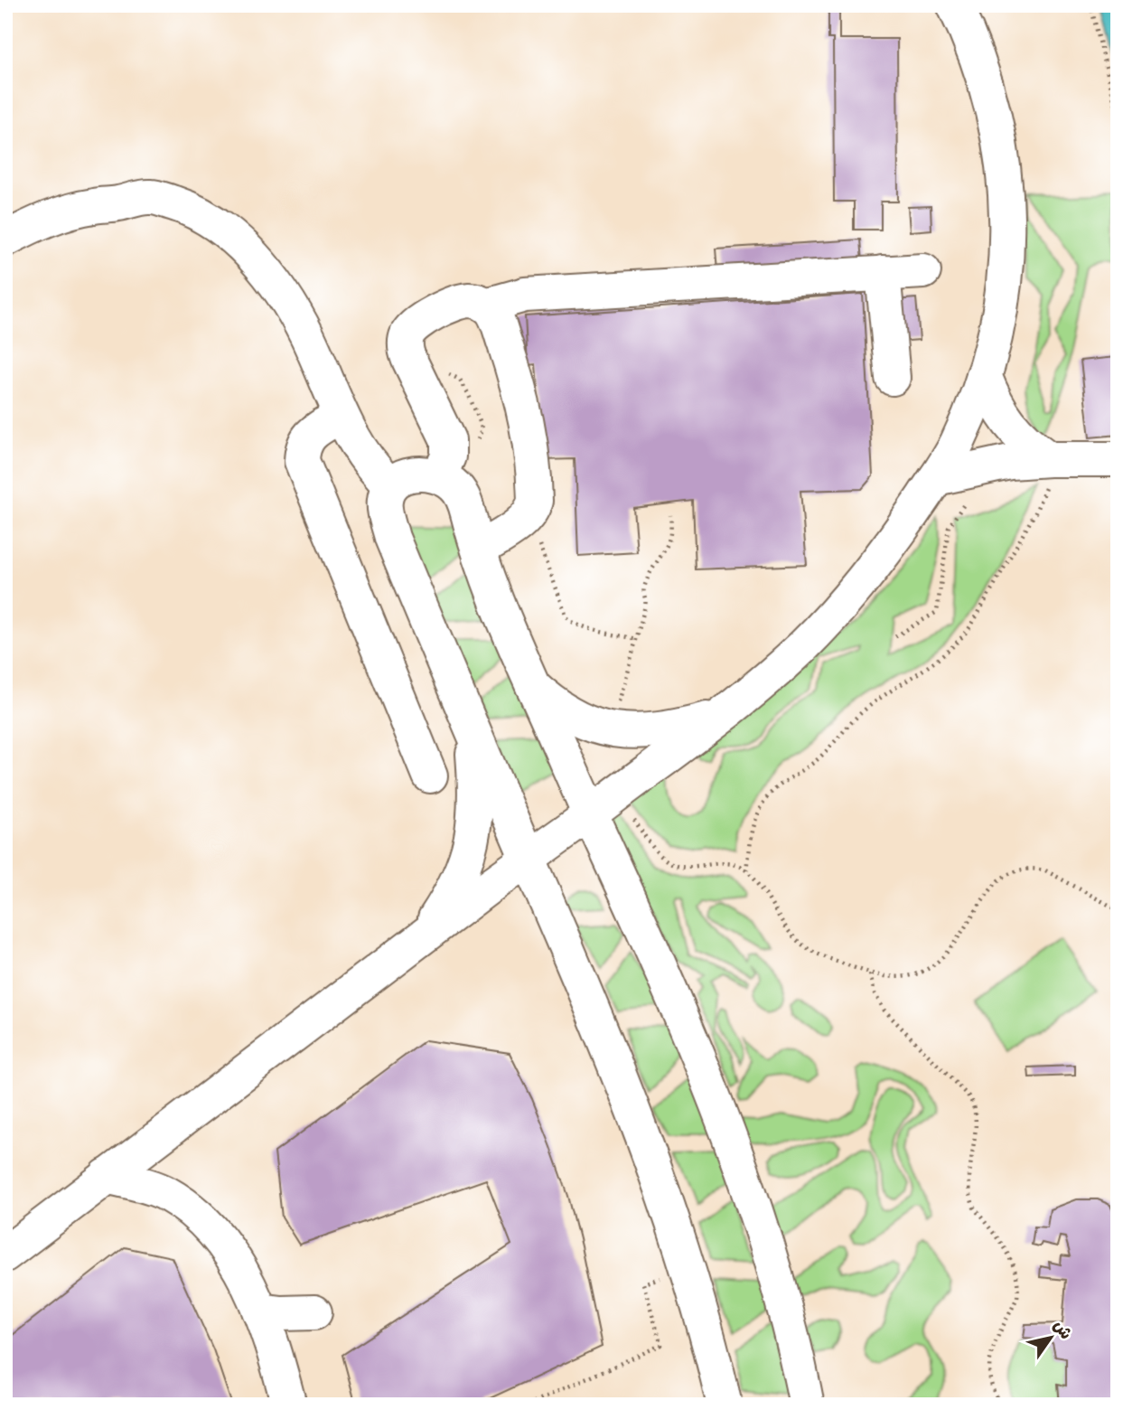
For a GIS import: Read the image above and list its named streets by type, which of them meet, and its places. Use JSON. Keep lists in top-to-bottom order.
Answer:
{
  "north": "top right"
}
